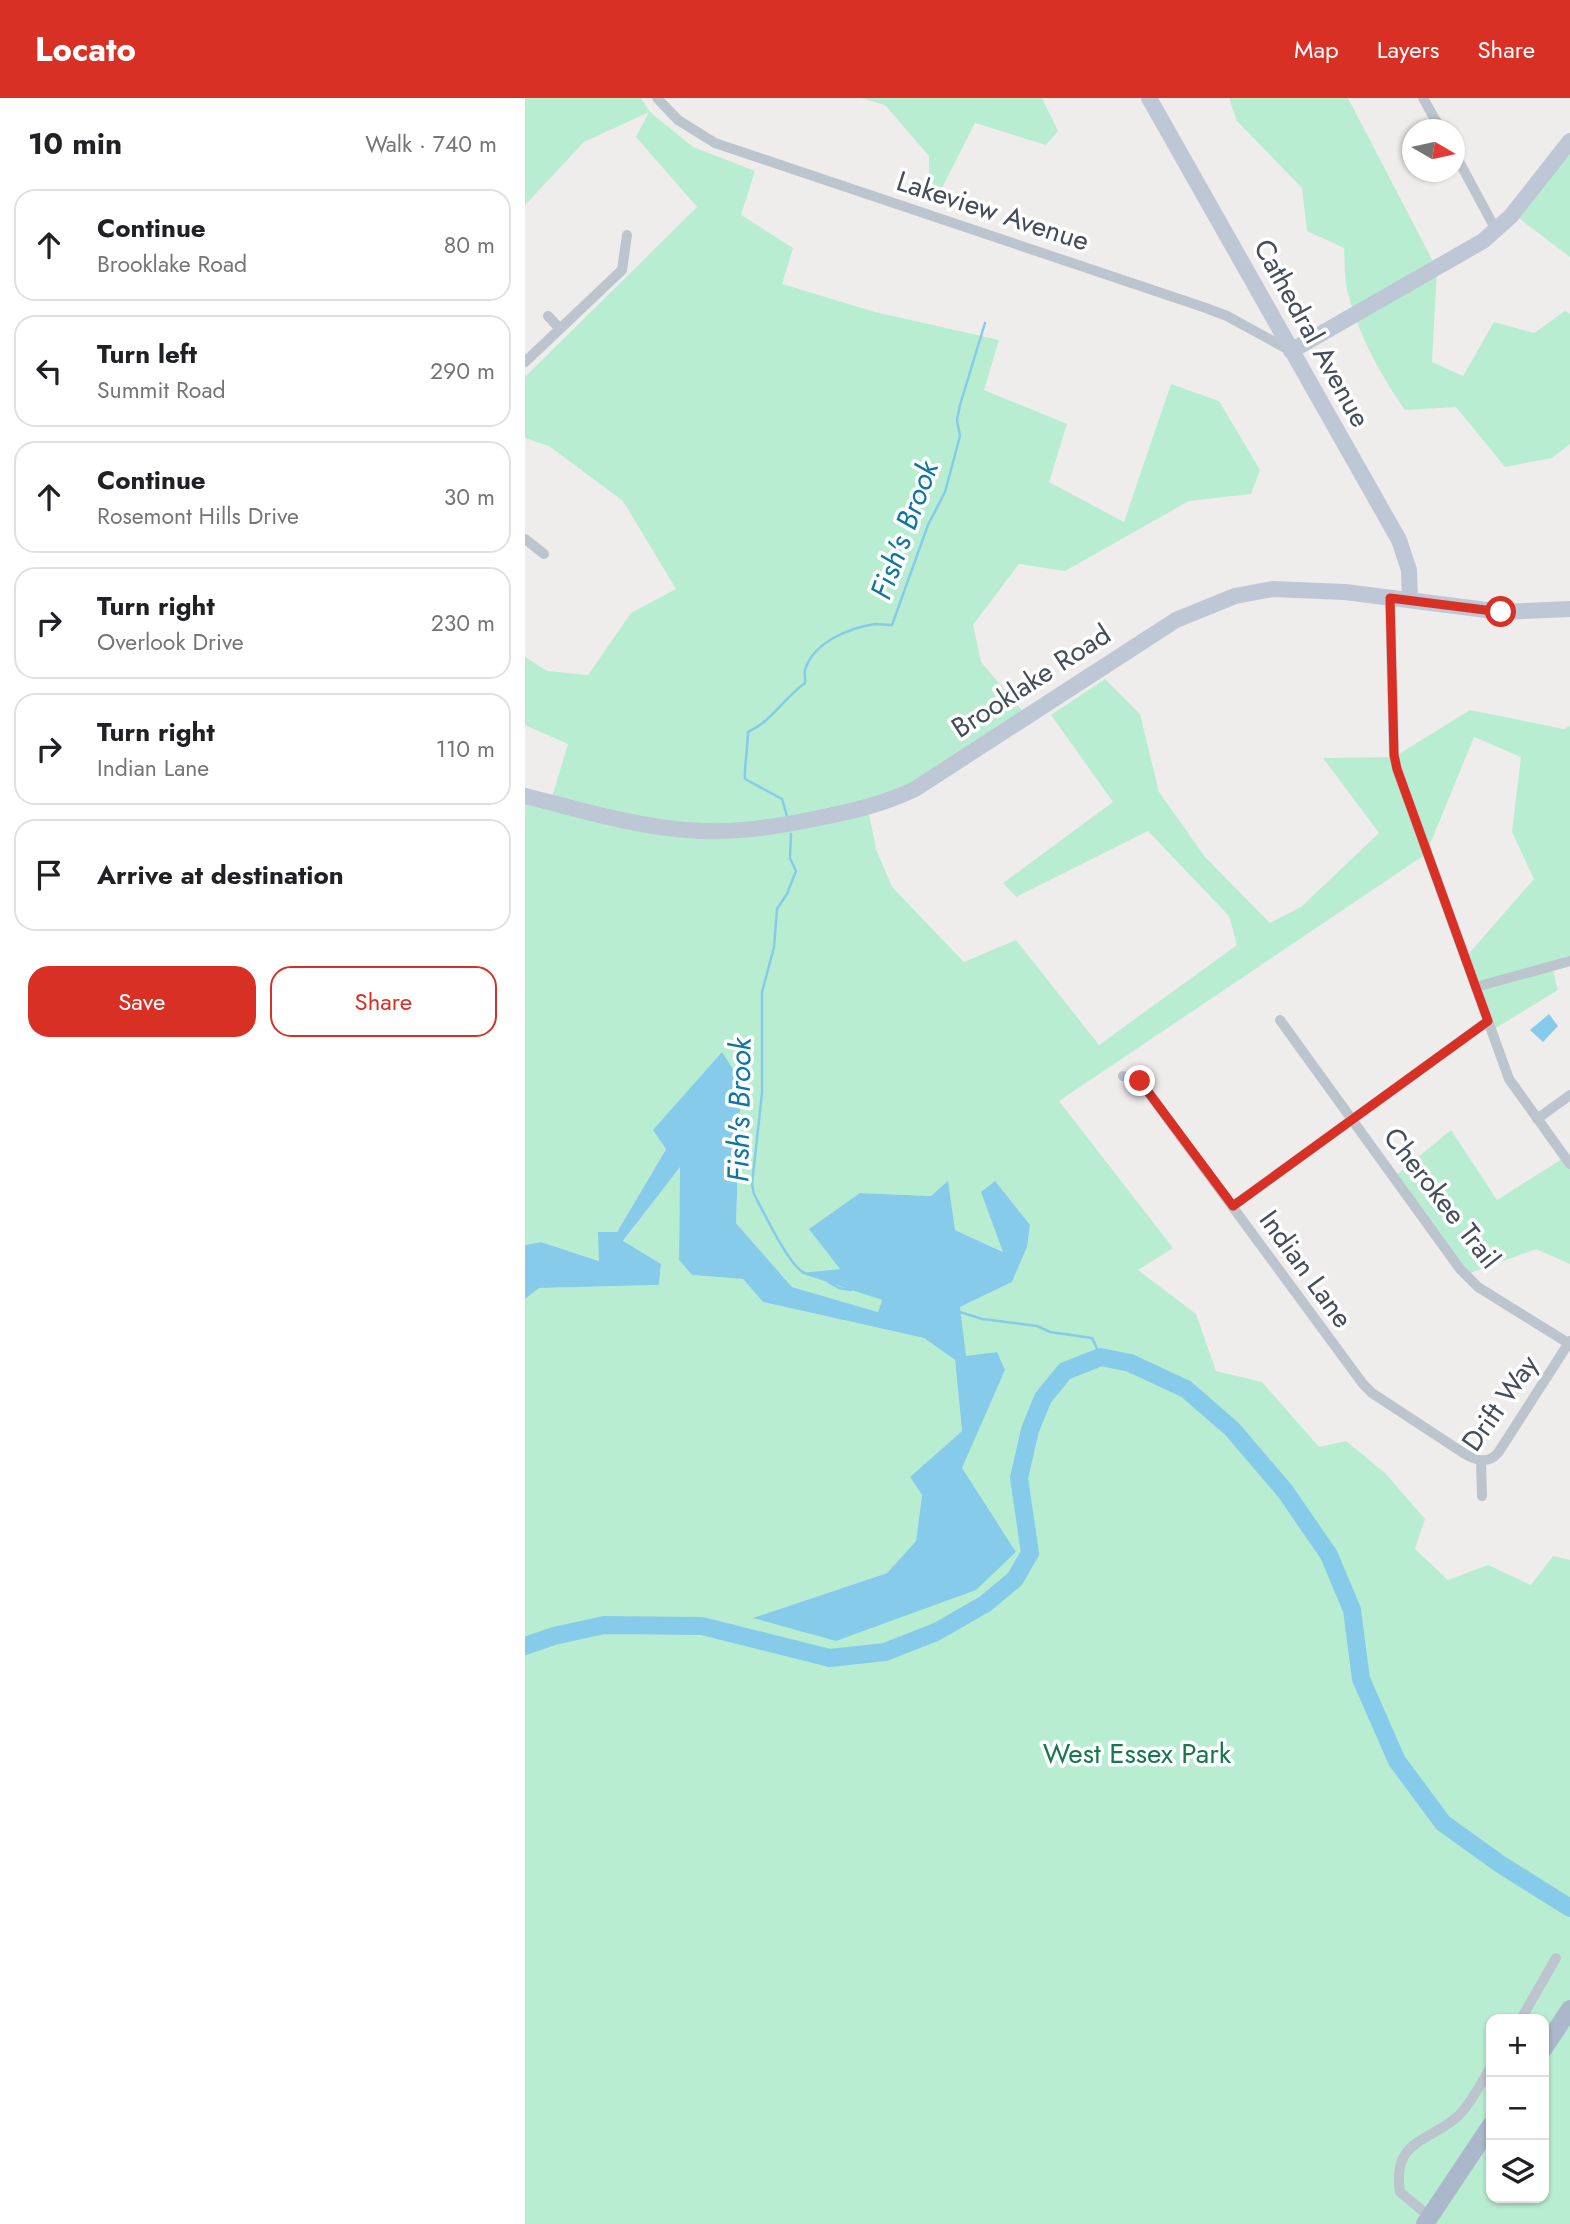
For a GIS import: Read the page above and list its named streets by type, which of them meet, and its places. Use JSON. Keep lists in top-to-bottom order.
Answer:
{
  "streets": {
    "street": [
      "Lakeview Avenue",
      "Cathedral Avenue",
      "Brooklake Road",
      "Cherokee Trail",
      "Indian Lane",
      "Drift Way"
    ]
  },
  "crossings": [
    ["Lakeview Avenue", "Cathedral Avenue"],
    ["Cathedral Avenue", "Brooklake Road"],
    ["Cherokee Trail", "Drift Way"],
    ["Indian Lane", "Drift Way"]
  ],
  "water": ["Fish's Brook"],
  "parks": ["West Essex Park"],
  "north": "right",
  "page": {
    "header": "Locato",
    "nav": ["Map", "Layers", "Share"],
    "heading": ["10 min", "Walk · 740 m"],
    "list": [
      ["Continue", "Brooklake Road", "80 m"],
      ["Turn left", "Summit Road", "290 m"],
      ["Continue", "Rosemont Hills Drive", "30 m"],
      ["Turn right", "Overlook Drive", "230 m"],
      ["Turn right", "Indian Lane", "110 m"],
      "Arrive at destination"
    ],
    "buttons": ["Save", "Share"],
    "map_buttons": ["+", "−"]
  }
}
